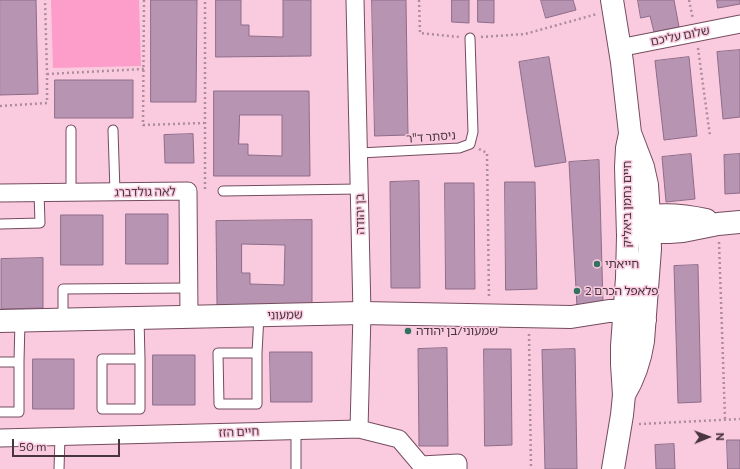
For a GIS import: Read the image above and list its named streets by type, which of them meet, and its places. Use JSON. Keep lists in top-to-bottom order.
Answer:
{
  "streets": {
    "street": [
      "שלום עליכם",
      "לאה גולדברג",
      "חיים נחמן ביאליק",
      "בן יהודה",
      "שמעוני",
      "חיים הזז"
    ],
    "lane": ["ניסתר ד\"ר"]
  },
  "crossings": [
    ["שלום עליכם", "חיים נחמן ביאליק"],
    ["ניסתר ד\"ר", "בן יהודה"],
    ["לאה גולדברג", "שמעוני"],
    ["חיים נחמן ביאליק", "שמעוני"],
    ["בן יהודה", "שמעוני"],
    ["בן יהודה", "חיים הזז"]
  ],
  "places": ["חייאתי", "פלאפל הכרם 2", "שמעוני/בן יהודה"],
  "scale_bar": "50 m",
  "north": "right"
}
